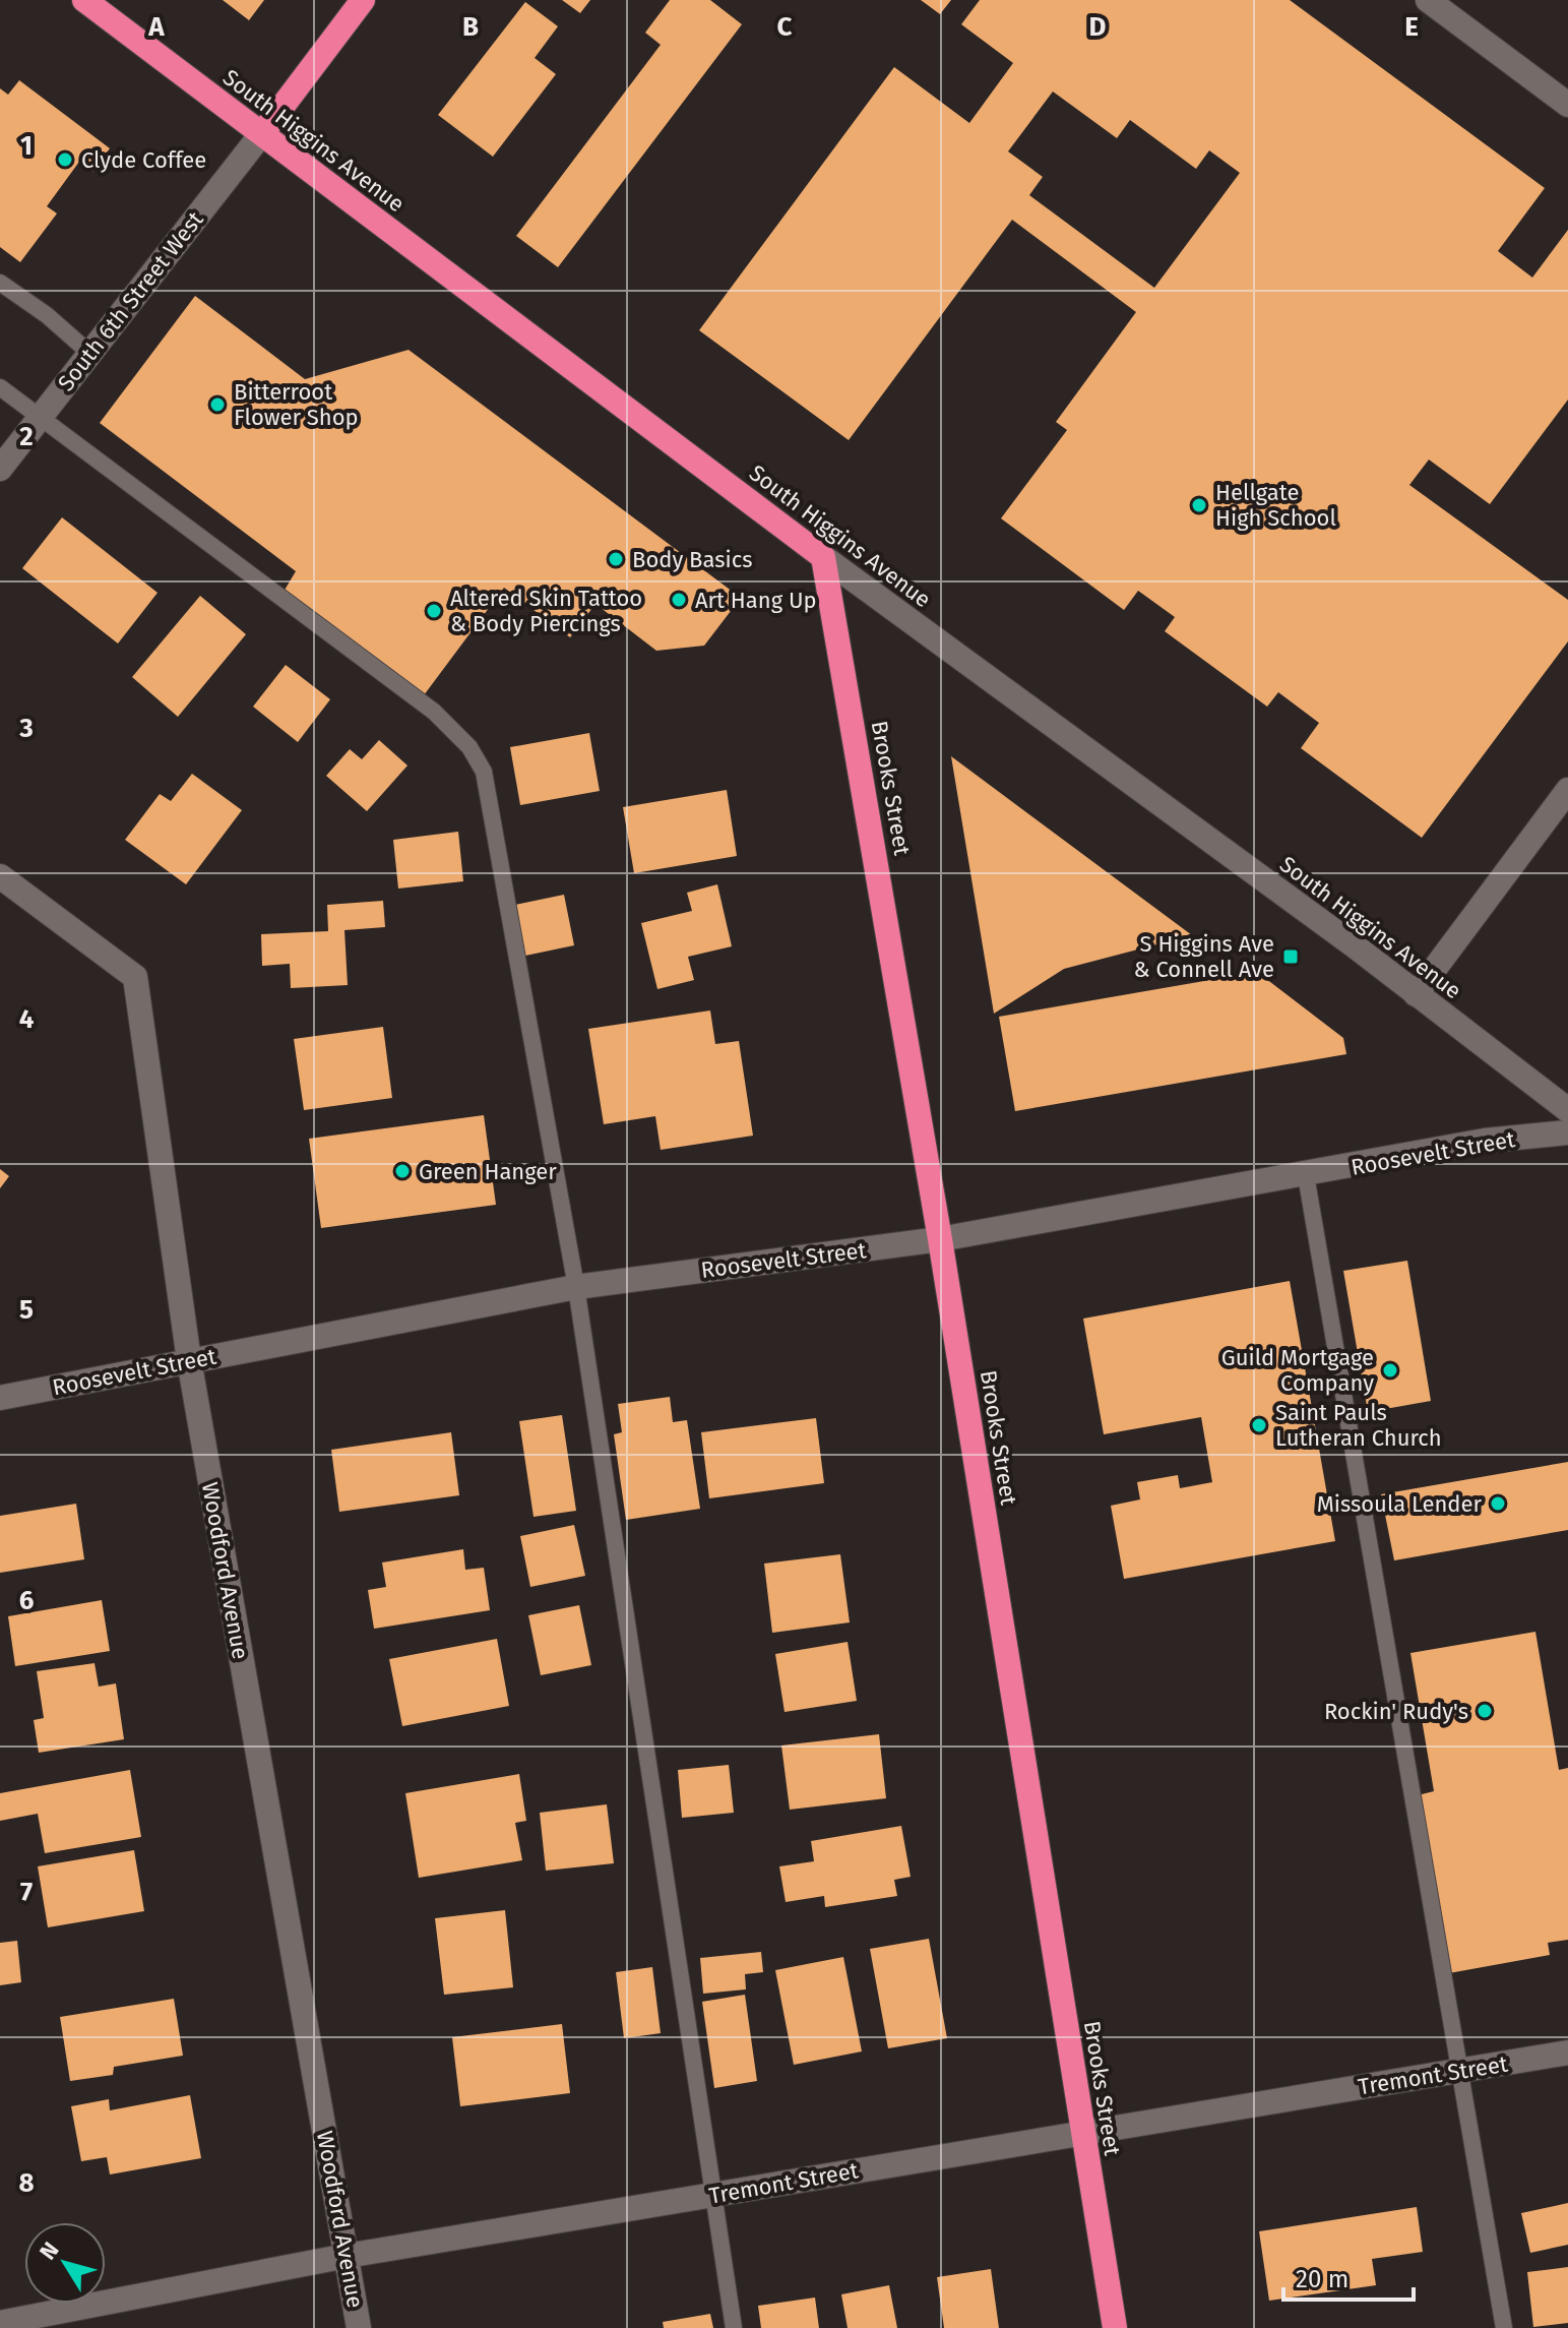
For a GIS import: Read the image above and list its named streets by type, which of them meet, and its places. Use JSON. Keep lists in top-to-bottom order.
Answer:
{
  "streets": {
    "highway": ["South Higgins Avenue", "Brooks Street"],
    "street": [
      "South 6th Street West",
      "Roosevelt Street",
      "Woodford Avenue",
      "Tremont Street"
    ]
  },
  "crossings": [
    ["South Higgins Avenue", "South 6th Street West"],
    ["South Higgins Avenue", "Brooks Street"],
    ["Brooks Street", "Roosevelt Street"],
    ["Brooks Street", "Tremont Street"],
    ["Roosevelt Street", "Woodford Avenue"],
    ["Woodford Avenue", "Tremont Street"]
  ],
  "places": {
    "other": [
      "Clyde Coffee",
      "Bitterroot Flower Shop",
      "Hellgate High School",
      "Body Basics",
      "Art Hang Up",
      "Altered Skin Tattoo & Body Piercings",
      "Green Hanger",
      "Guild Mortgage Company",
      "Saint Pauls Lutheran Church",
      "Missoula Lender",
      "Rockin' Rudy's"
    ],
    "transit": ["S Higgins Ave & Connell Ave"]
  },
  "scale_bar": "20 m",
  "north": "top left",
  "grid": {
    "columns": [
      "A",
      "B",
      "C",
      "D",
      "E"
    ],
    "rows": [
      "1",
      "2",
      "3",
      "4",
      "5",
      "6",
      "7",
      "8"
    ]
  }
}
